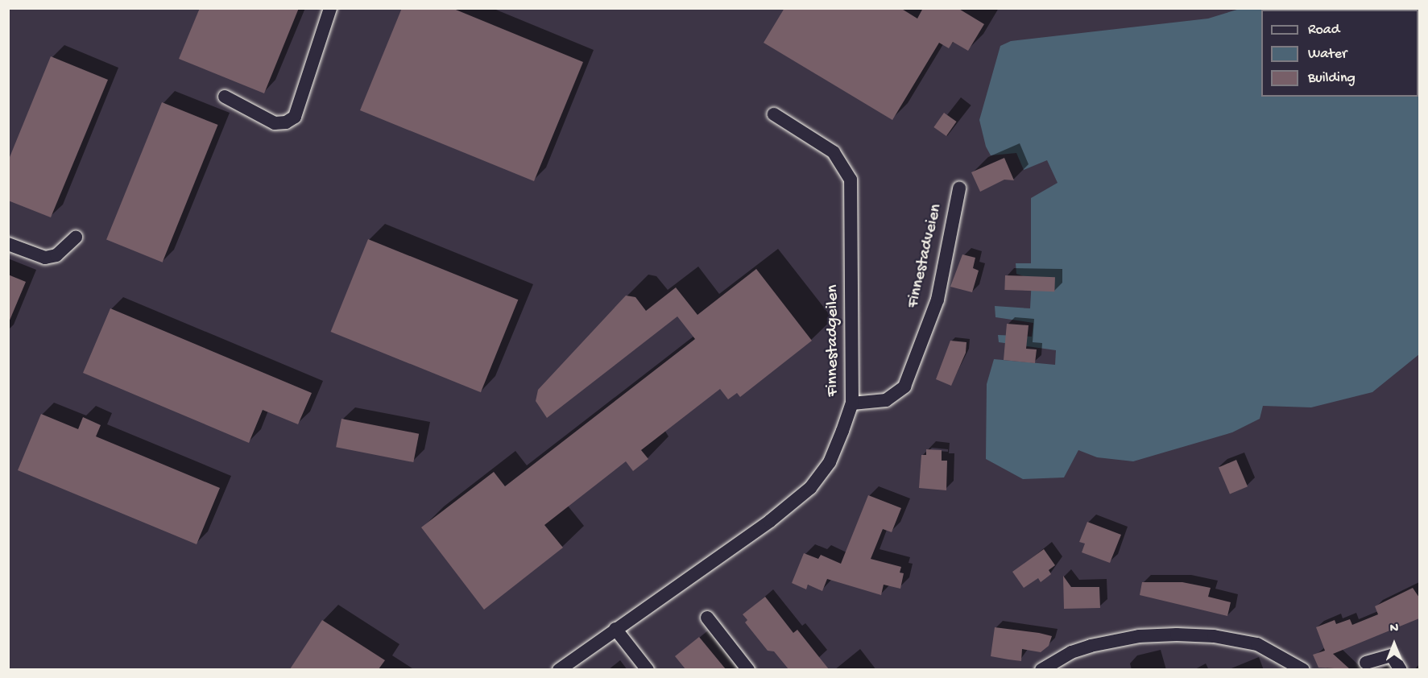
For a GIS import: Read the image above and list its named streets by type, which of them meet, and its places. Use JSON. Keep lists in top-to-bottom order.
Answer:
{
  "streets": {
    "street": ["Finnestadveien", "Finnestadgeilen"]
  },
  "crossings": [
    ["Finnestadveien", "Finnestadgeilen"]
  ],
  "legend": ["Road", "Water", "Building"],
  "north": "top"
}
